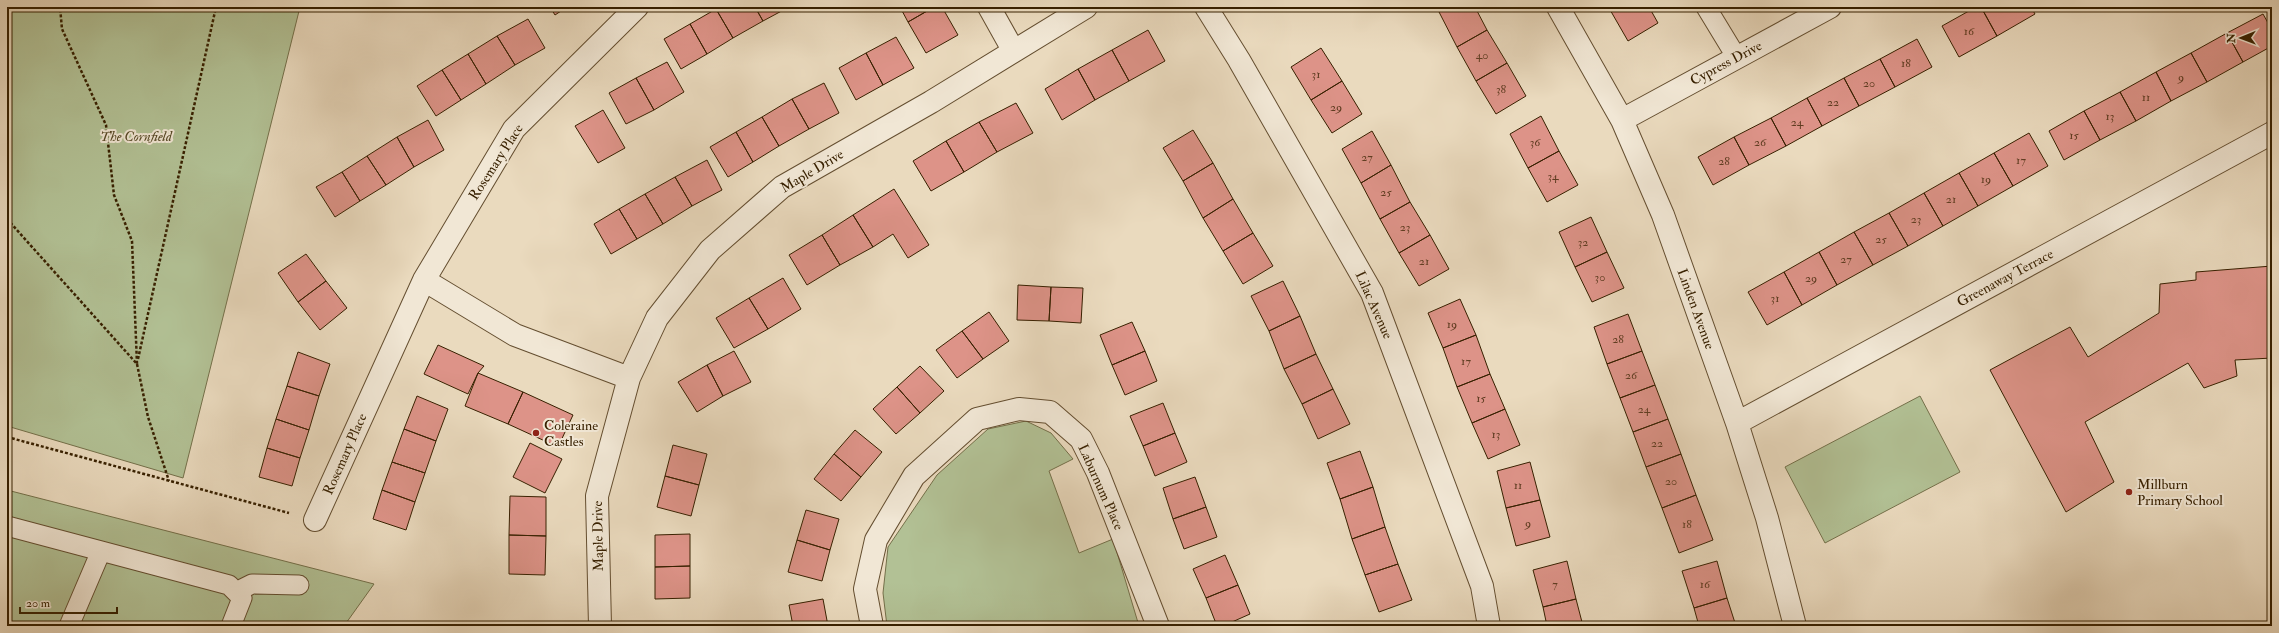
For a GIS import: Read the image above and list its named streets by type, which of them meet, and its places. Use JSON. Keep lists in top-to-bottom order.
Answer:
{
  "streets": {
    "street": [
      "Cypress Drive",
      "Rosemary Place",
      "Maple Drive",
      "Greenaway Terrace",
      "Lilac Avenue",
      "Linden Avenue",
      "Laburnum Place"
    ]
  },
  "crossings": [
    ["Cypress Drive", "Linden Avenue"],
    ["Greenaway Terrace", "Linden Avenue"]
  ],
  "parks": ["The Cornfield"],
  "places": ["Coleraine Castles", "Millburn Primary School"],
  "house_numbers": [
    "16",
    "40",
    "18",
    "31",
    "9",
    "20",
    "38",
    "11",
    "22",
    "29",
    "13",
    "24",
    "15",
    "36",
    "26",
    "27",
    "17",
    "28",
    "34",
    "19",
    "25",
    "21",
    "23",
    "23",
    "25",
    "32",
    "27",
    "21",
    "30",
    "29",
    "31",
    "19",
    "28",
    "17",
    "26",
    "15",
    "24",
    "13",
    "22",
    "20",
    "11",
    "9",
    "18",
    "7",
    "16"
  ],
  "scale_bar": "20 m",
  "north": "left"
}
